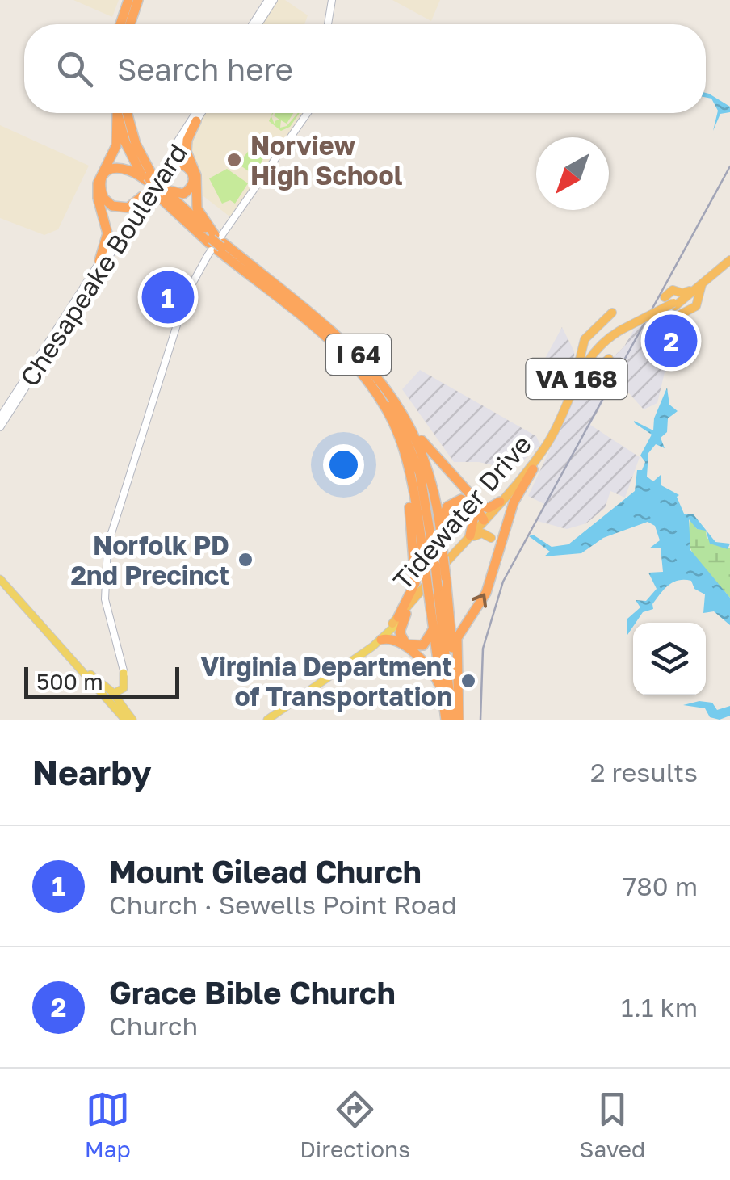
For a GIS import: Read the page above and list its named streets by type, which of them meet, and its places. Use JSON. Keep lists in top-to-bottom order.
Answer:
{
  "streets": {
    "highway": ["I 64", "VA 168", "Tidewater Drive"],
    "main road": ["Chesapeake Boulevard"]
  },
  "places": ["Norview High School", "Norfolk PD 2nd Precinct", "Virginia Department of Transportation"],
  "scale_bar": "500 m",
  "north": "bottom left",
  "page": {
    "search": "Search here",
    "pins": ["1", "2"],
    "scale": "500 m",
    "heading": ["Nearby", "2 results"],
    "list": [
      {
        "mark": "1",
        "name": "Mount Gilead Church",
        "note": "Church · Sewells Point Road",
        "value": "780 m"
      },
      {
        "mark": "2",
        "name": "Grace Bible Church",
        "note": "Church",
        "value": "1.1 km"
      }
    ],
    "nav": ["Map", "Directions", "Saved"]
  }
}
